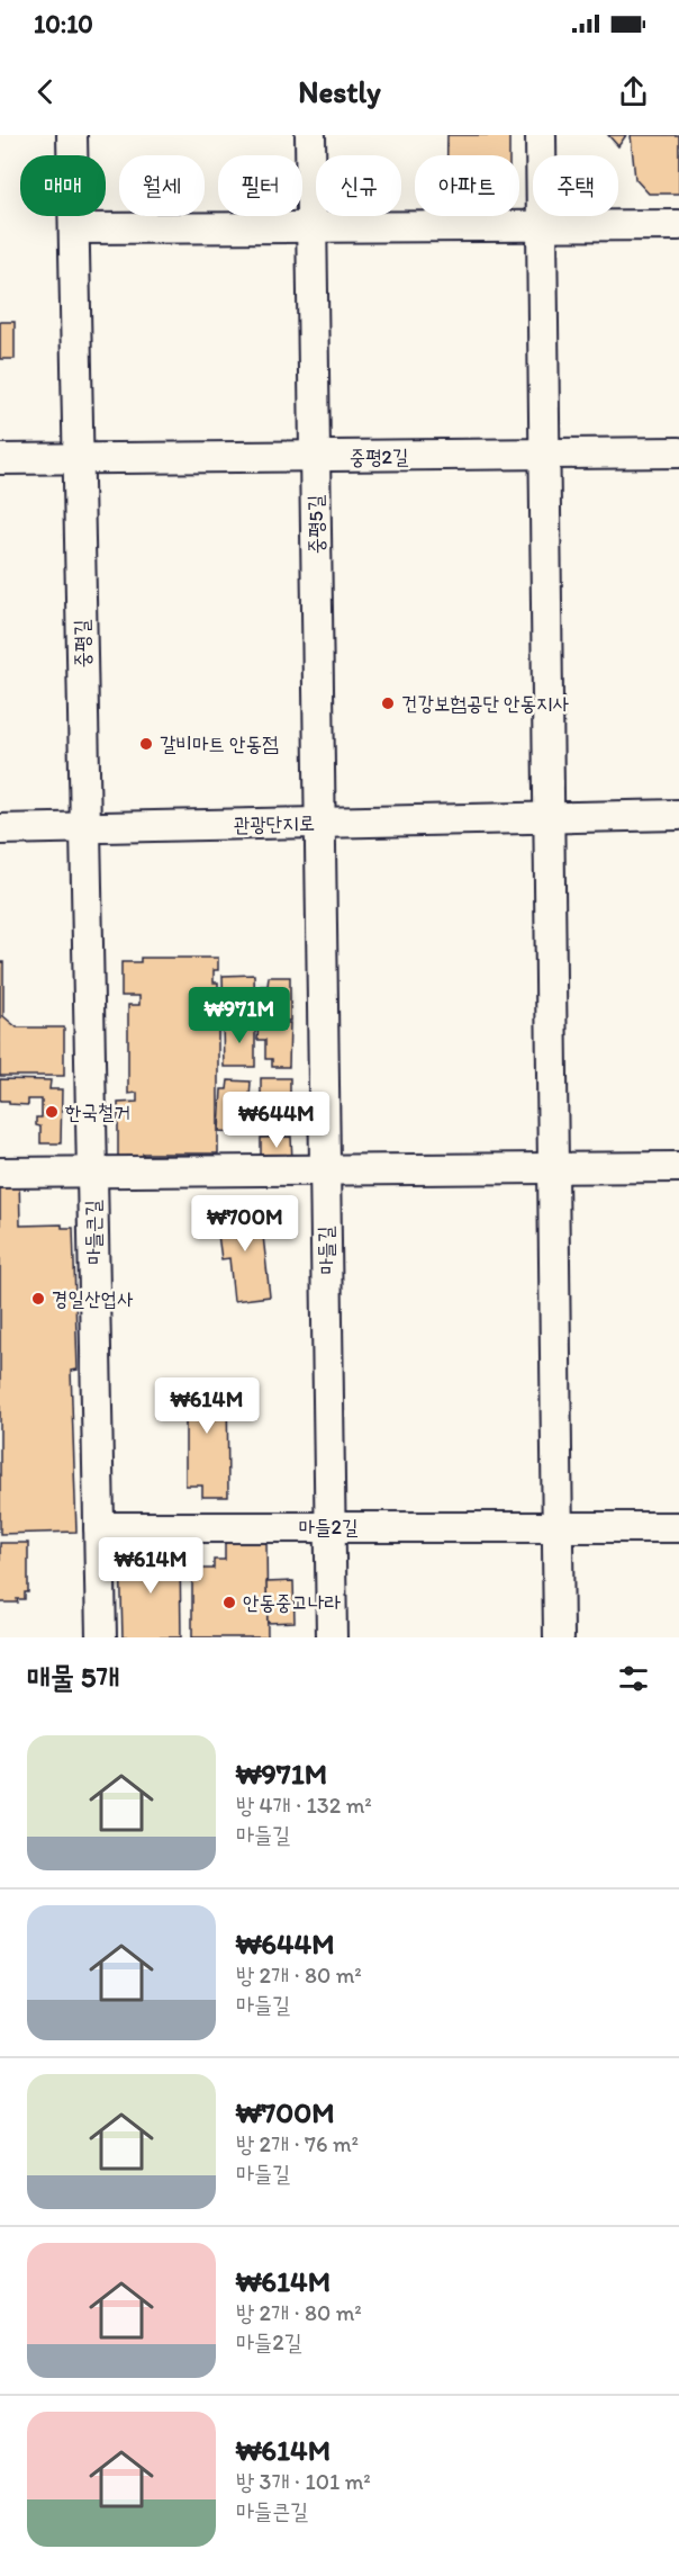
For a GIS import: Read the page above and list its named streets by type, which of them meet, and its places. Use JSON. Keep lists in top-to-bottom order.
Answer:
{
  "streets": {
    "street": [
      "중평2길",
      "중평5길",
      "중평길",
      "관광단지로",
      "마들큰길",
      "마들길",
      "마들2길"
    ]
  },
  "crossings": [
    ["중평2길", "중평5길"],
    ["중평2길", "중평길"],
    ["중평5길", "관광단지로"],
    ["중평5길", "마들길"],
    ["중평길", "관광단지로"],
    ["중평길", "마들큰길"],
    ["관광단지로", "마들큰길"],
    ["관광단지로", "마들길"],
    ["마들큰길", "마들2길"],
    ["마들길", "마들2길"]
  ],
  "places": [
    "건강보험공단 안동지사",
    "갈비마트 안동점",
    "한국철거",
    "경일산업사",
    "안동중고나라"
  ],
  "page": {
    "status": "10:10",
    "header": "Nestly",
    "chip": [
      "매매",
      "월세",
      "필터",
      "신규",
      "아파트",
      "주택"
    ],
    "price": [
      "₩971M",
      "₩644M",
      "₩700M",
      "₩614M",
      "₩614M"
    ],
    "heading": "매물 5개",
    "list": [
      {
        "name": "₩971M",
        "note": "방 4개 · 132 m² · 마들길"
      },
      {
        "name": "₩644M",
        "note": "방 2개 · 80 m² · 마들길"
      },
      {
        "name": "₩700M",
        "note": "방 2개 · 76 m² · 마들길"
      },
      {
        "name": "₩614M",
        "note": "방 2개 · 80 m² · 마들2길"
      },
      {
        "name": "₩614M",
        "note": "방 3개 · 101 m² · 마들큰길"
      }
    ]
  }
}
